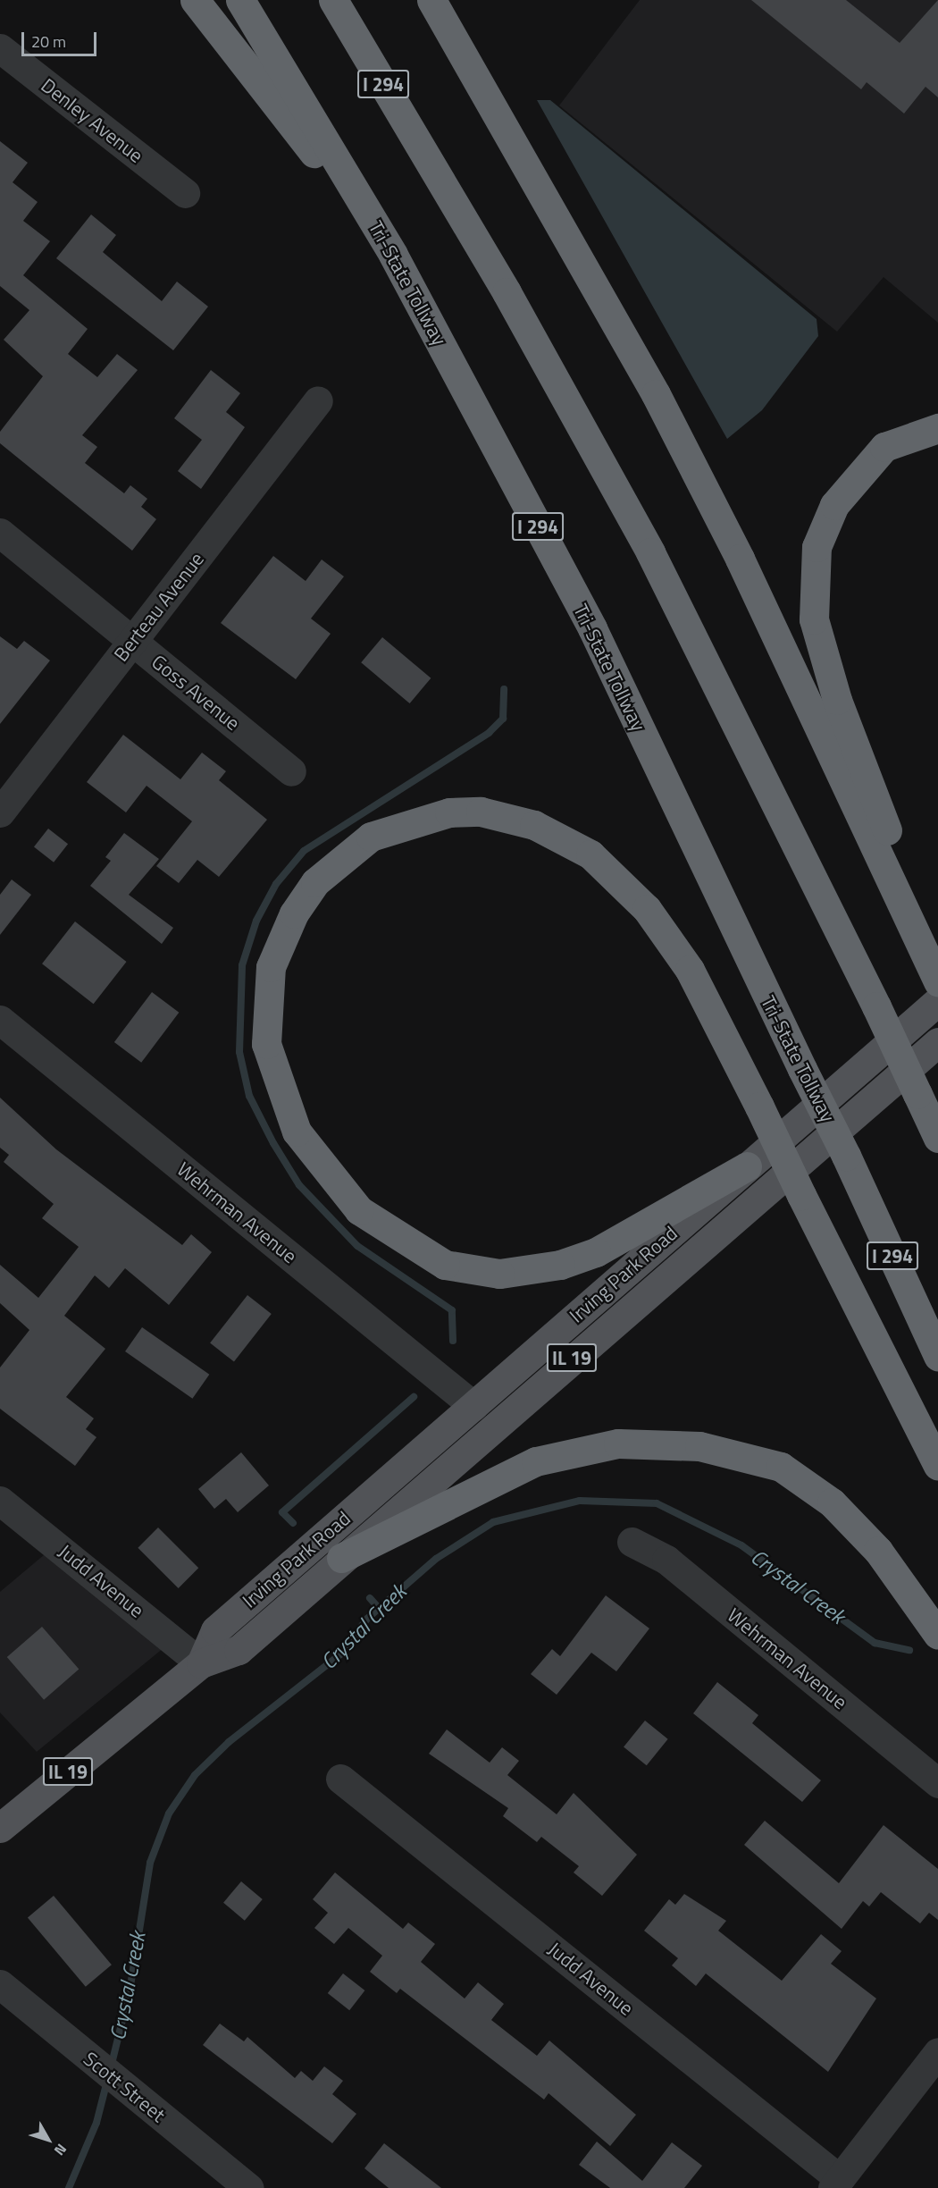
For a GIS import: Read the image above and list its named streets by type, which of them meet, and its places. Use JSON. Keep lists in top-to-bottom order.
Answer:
{
  "streets": {
    "highway": ["I 294", "Tri-State Tollway"],
    "main road": ["Irving Park Road", "IL 19"],
    "street": [
      "Denley Avenue",
      "Berteau Avenue",
      "Goss Avenue",
      "Wehrman Avenue",
      "Judd Avenue",
      "Scott Street"
    ]
  },
  "crossings": [
    ["Berteau Avenue", "Goss Avenue"],
    ["Wehrman Avenue", "Irving Park Road"],
    ["Irving Park Road", "Judd Avenue"]
  ],
  "water": ["Crystal Creek"],
  "scale_bar": "20 m",
  "north": "bottom right"
}
